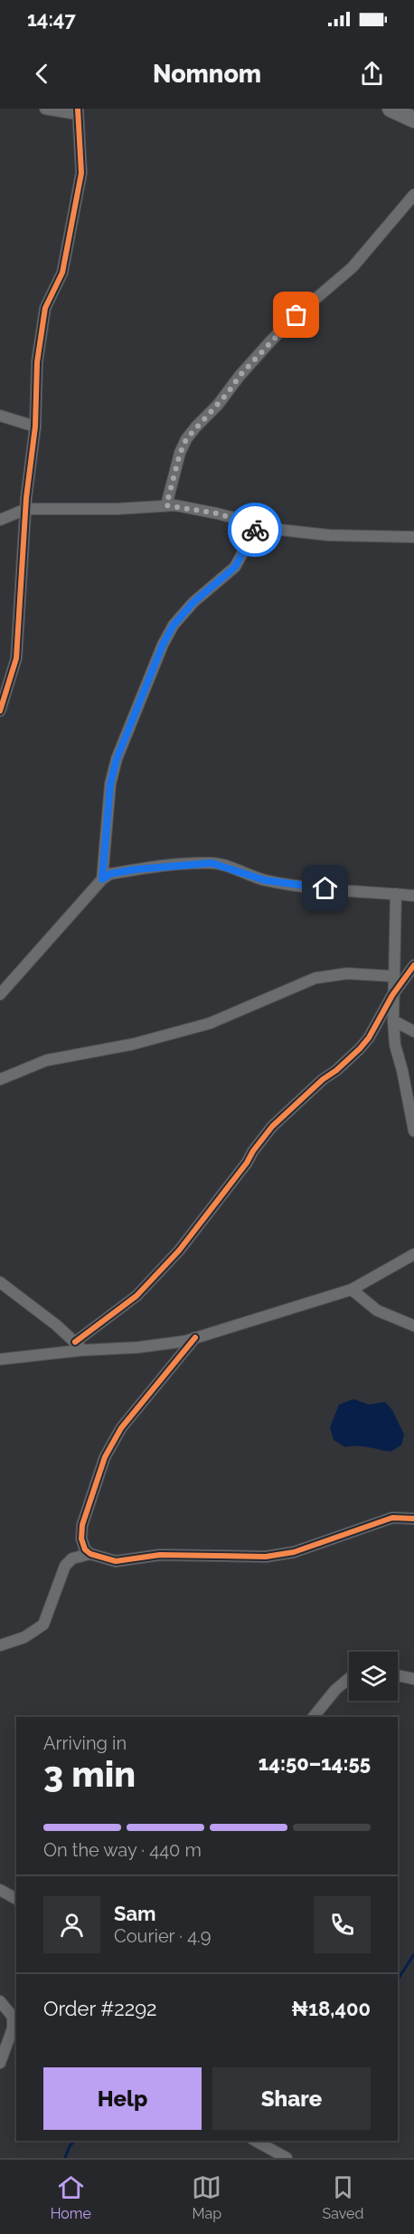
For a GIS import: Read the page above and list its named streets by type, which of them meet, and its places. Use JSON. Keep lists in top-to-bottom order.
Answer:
{
  "page": {
    "status": "14:47",
    "header": "Nomnom",
    "heading": ["3 min", "Arriving in", "14:50–14:55"],
    "panel": [
      "Sam",
      "Courier · 4.9",
      "Order #2292",
      "₦18,400"
    ],
    "bar": "On the way · 440 m",
    "buttons": ["Help", "Share"],
    "tabs": ["Home", "Map", "Saved"]
  }
}
